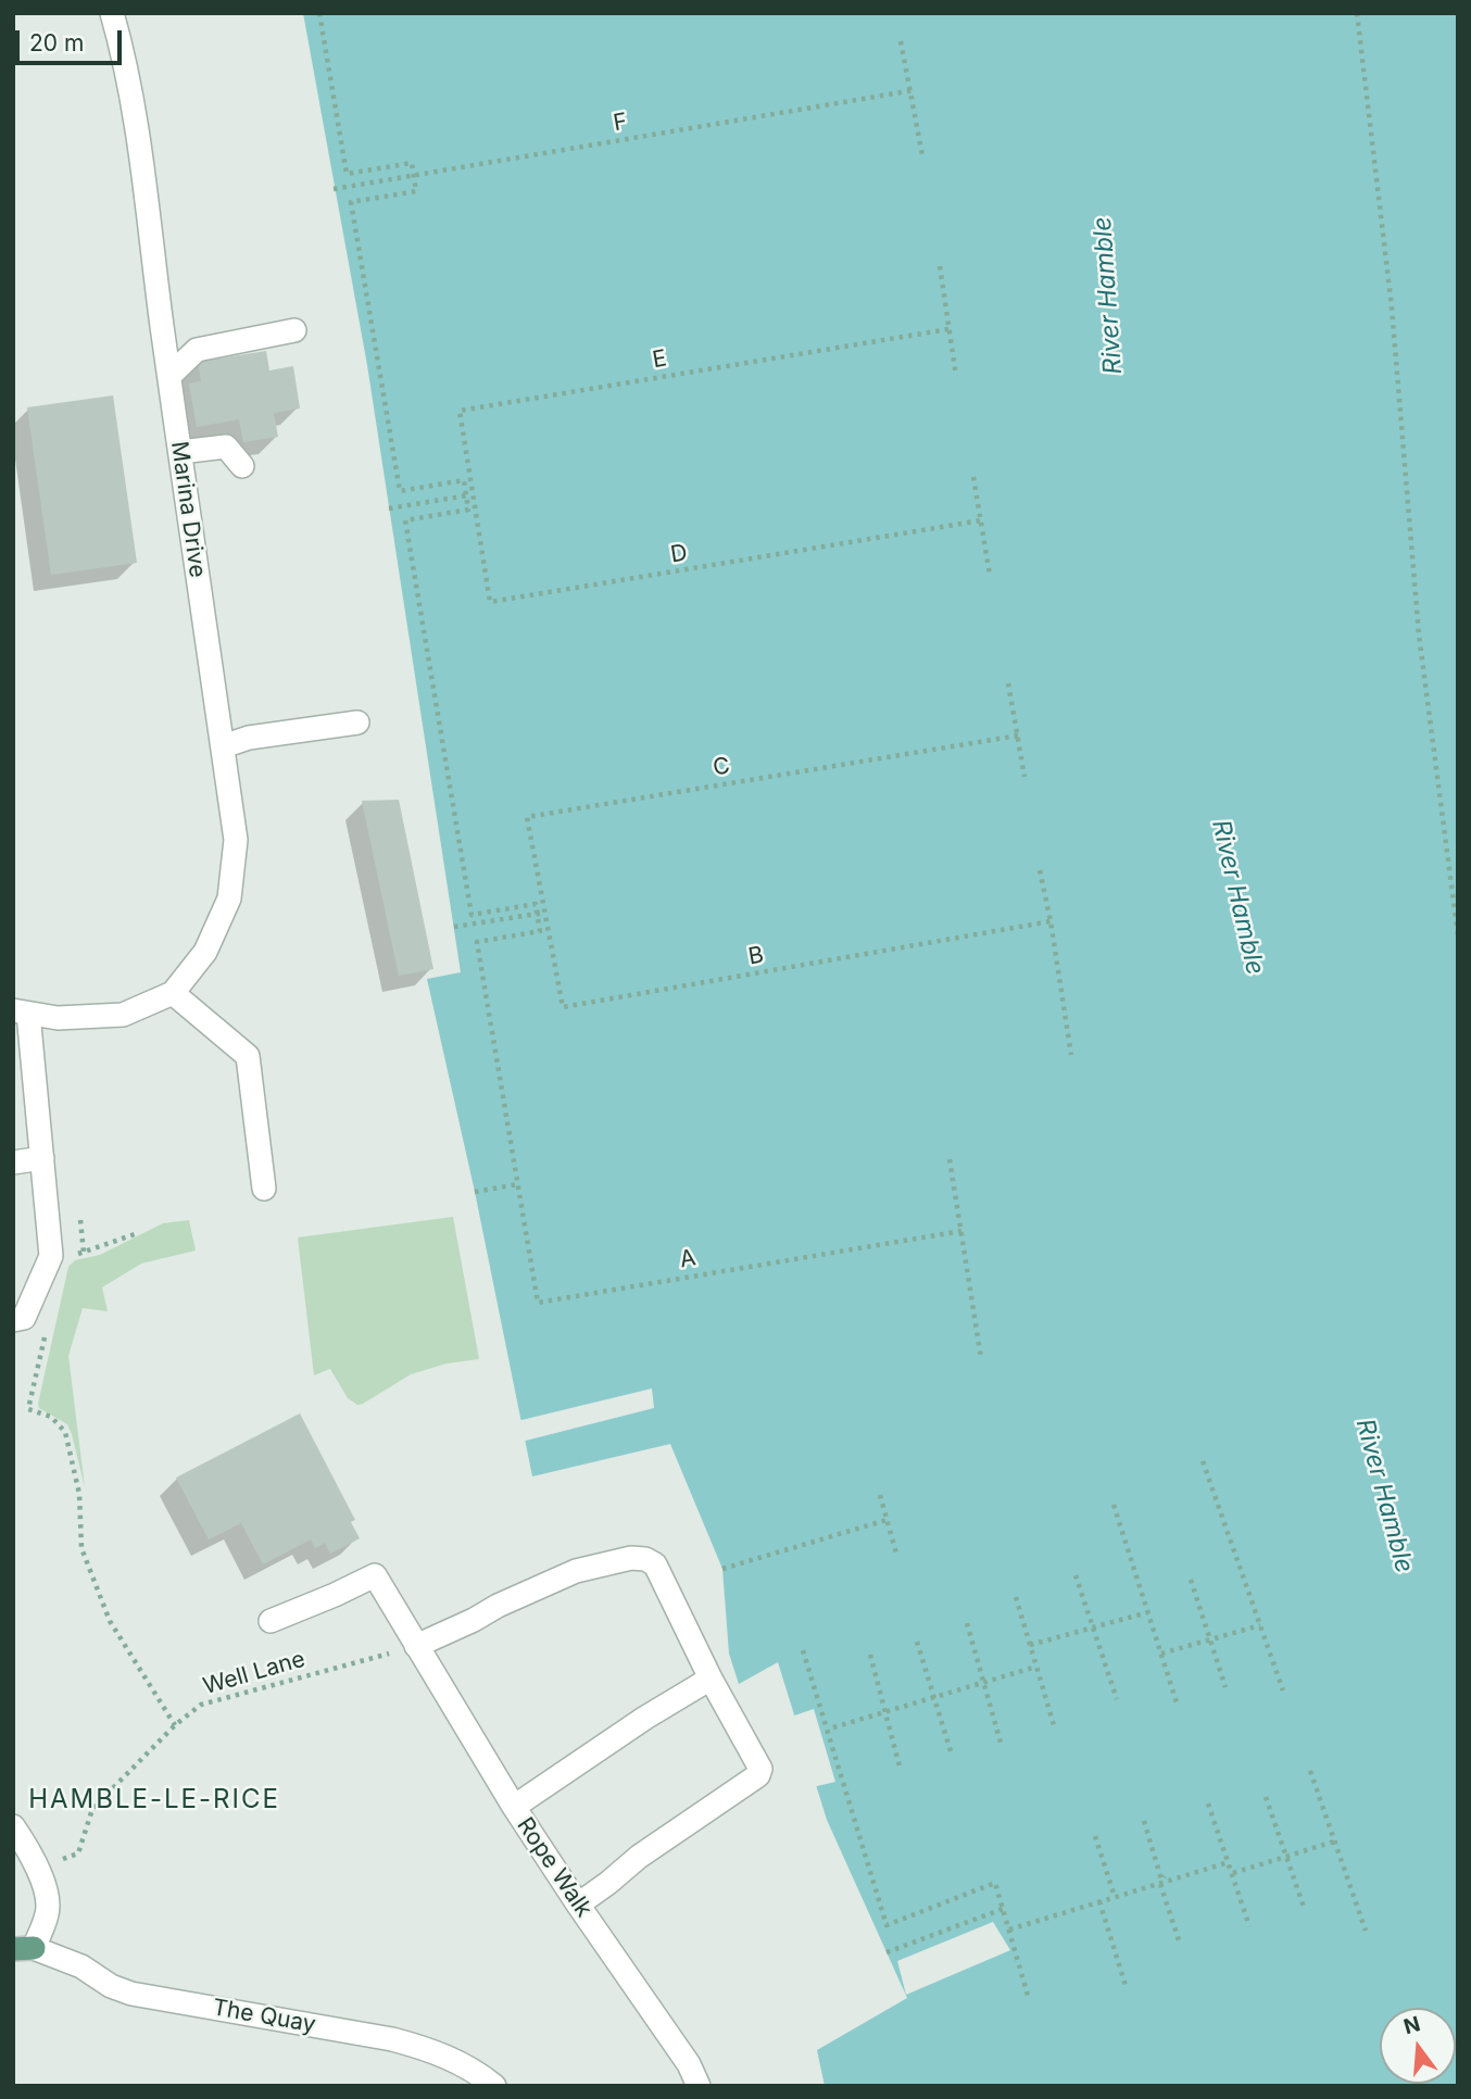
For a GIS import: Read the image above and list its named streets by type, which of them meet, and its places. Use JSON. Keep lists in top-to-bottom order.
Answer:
{
  "streets": {
    "street": ["Marina Drive", "Rope Walk", "The Quay"],
    "path": [
      "F",
      "E",
      "D",
      "C",
      "B",
      "A",
      "Well Lane"
    ]
  },
  "crossings": [
    ["E", "D"],
    ["C", "B"],
    ["Well Lane", "Rope Walk"]
  ],
  "districts": ["HAMBLE-LE-RICE"],
  "water": ["River Hamble"],
  "scale_bar": "20 m",
  "north": "top"
}
